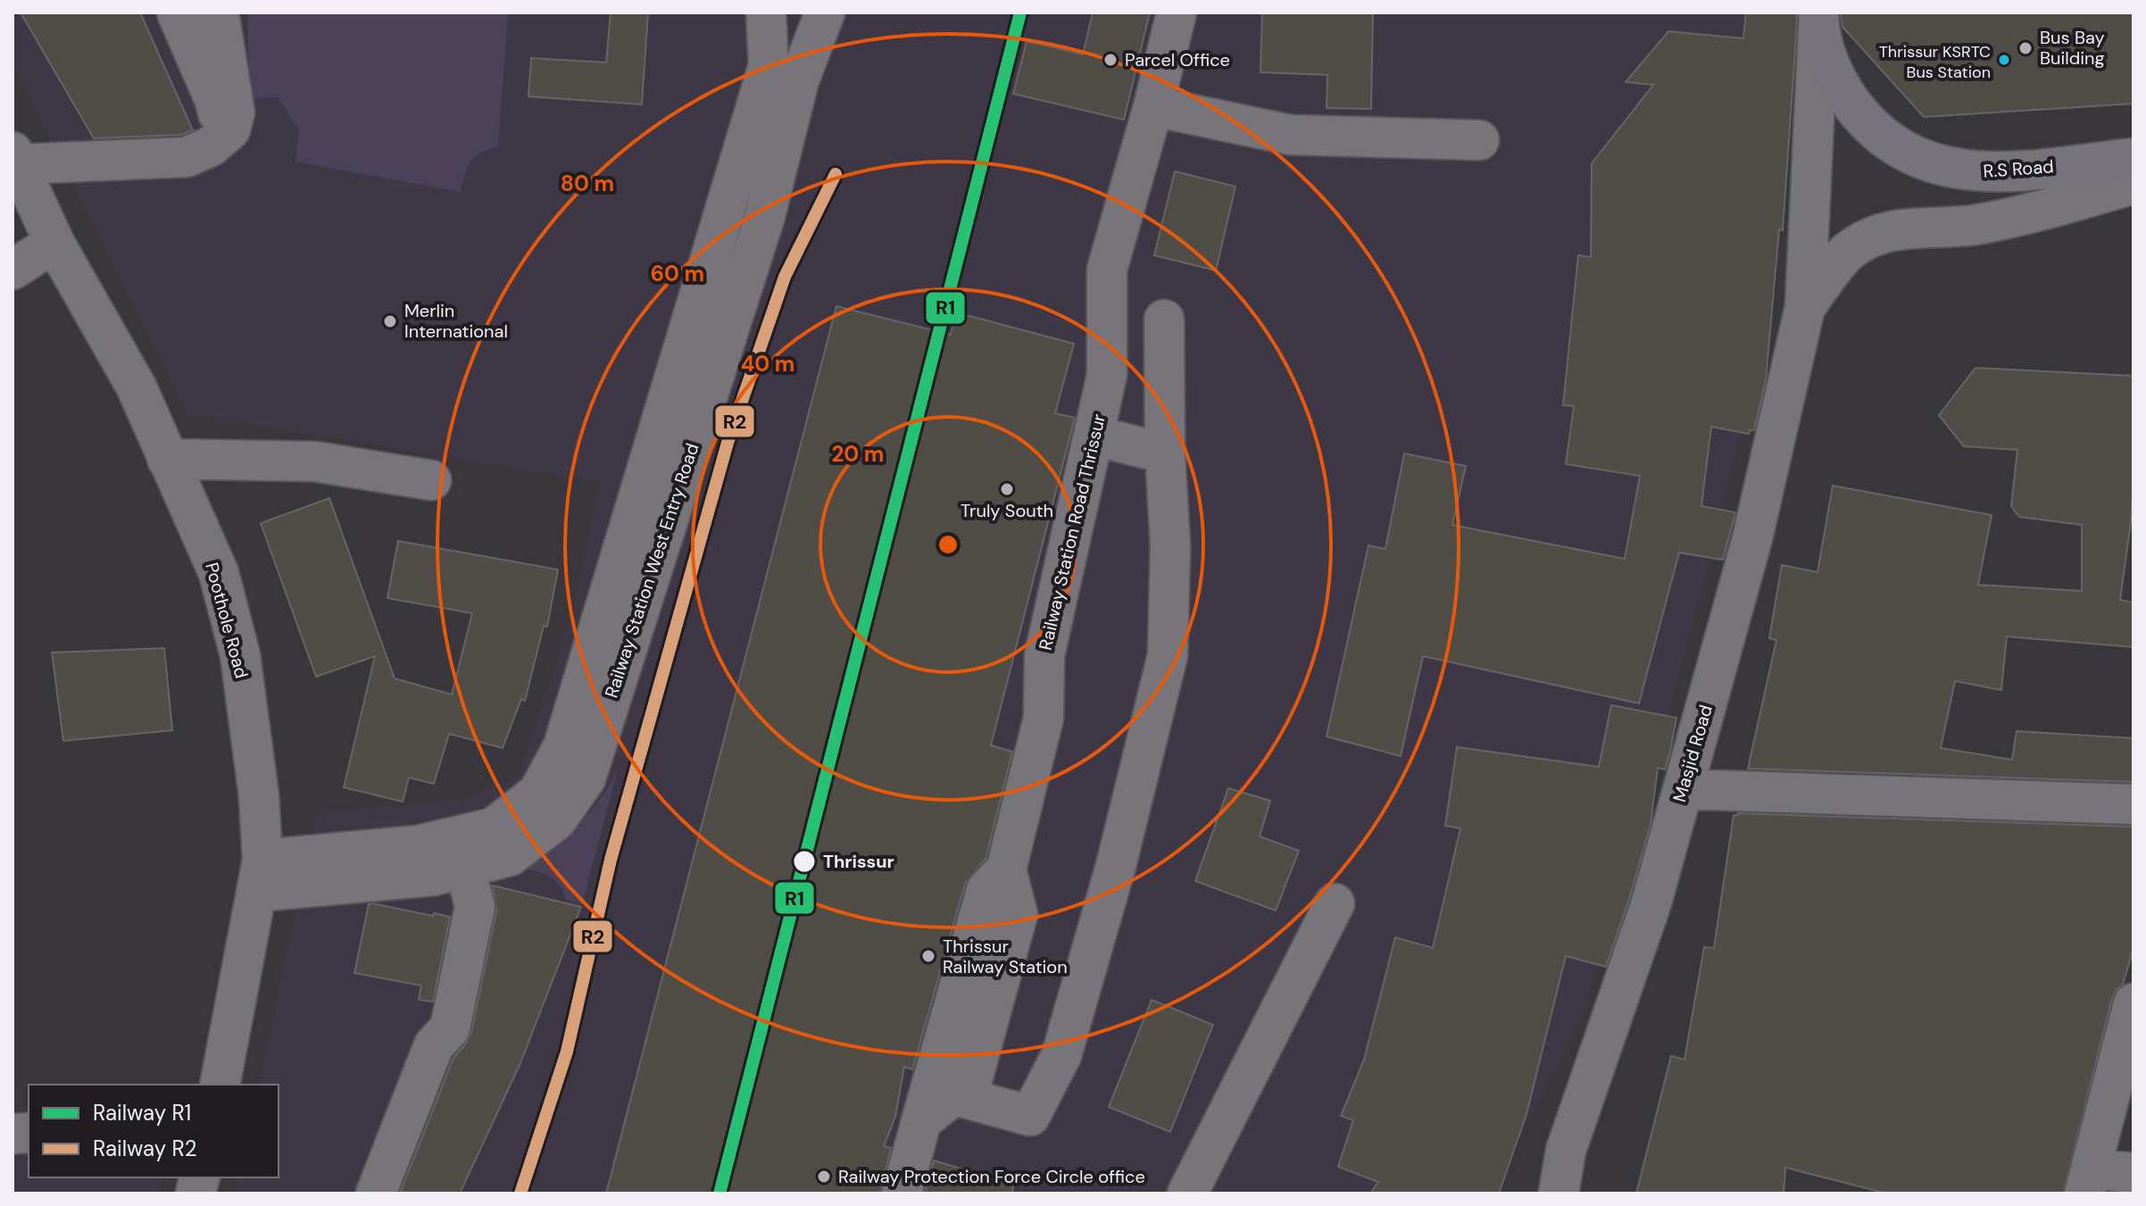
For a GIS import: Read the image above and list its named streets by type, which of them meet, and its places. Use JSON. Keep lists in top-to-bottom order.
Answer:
{
  "streets": {
    "main road": ["R.S Road"],
    "street": [
      "Railway Station Road Thrissur",
      "Railway Station West Entry Road",
      "Poothole Road",
      "Masjid Road"
    ]
  },
  "crossings": [
    ["Railway Station West Entry Road", "Poothole Road"]
  ],
  "places": [
    "Bus Bay Building",
    "Parcel Office",
    "Thrissur KSRTC Bus Station",
    "Merlin International",
    "Truly South",
    "Thrissur",
    "Thrissur Railway Station",
    "Railway Protection Force Circle office"
  ],
  "lines": ["rail line R1", "rail line R2"],
  "legend": ["Railway R1", "Railway R2"],
  "rings": [
    "80 m",
    "60 m",
    "40 m",
    "20 m"
  ]
}
